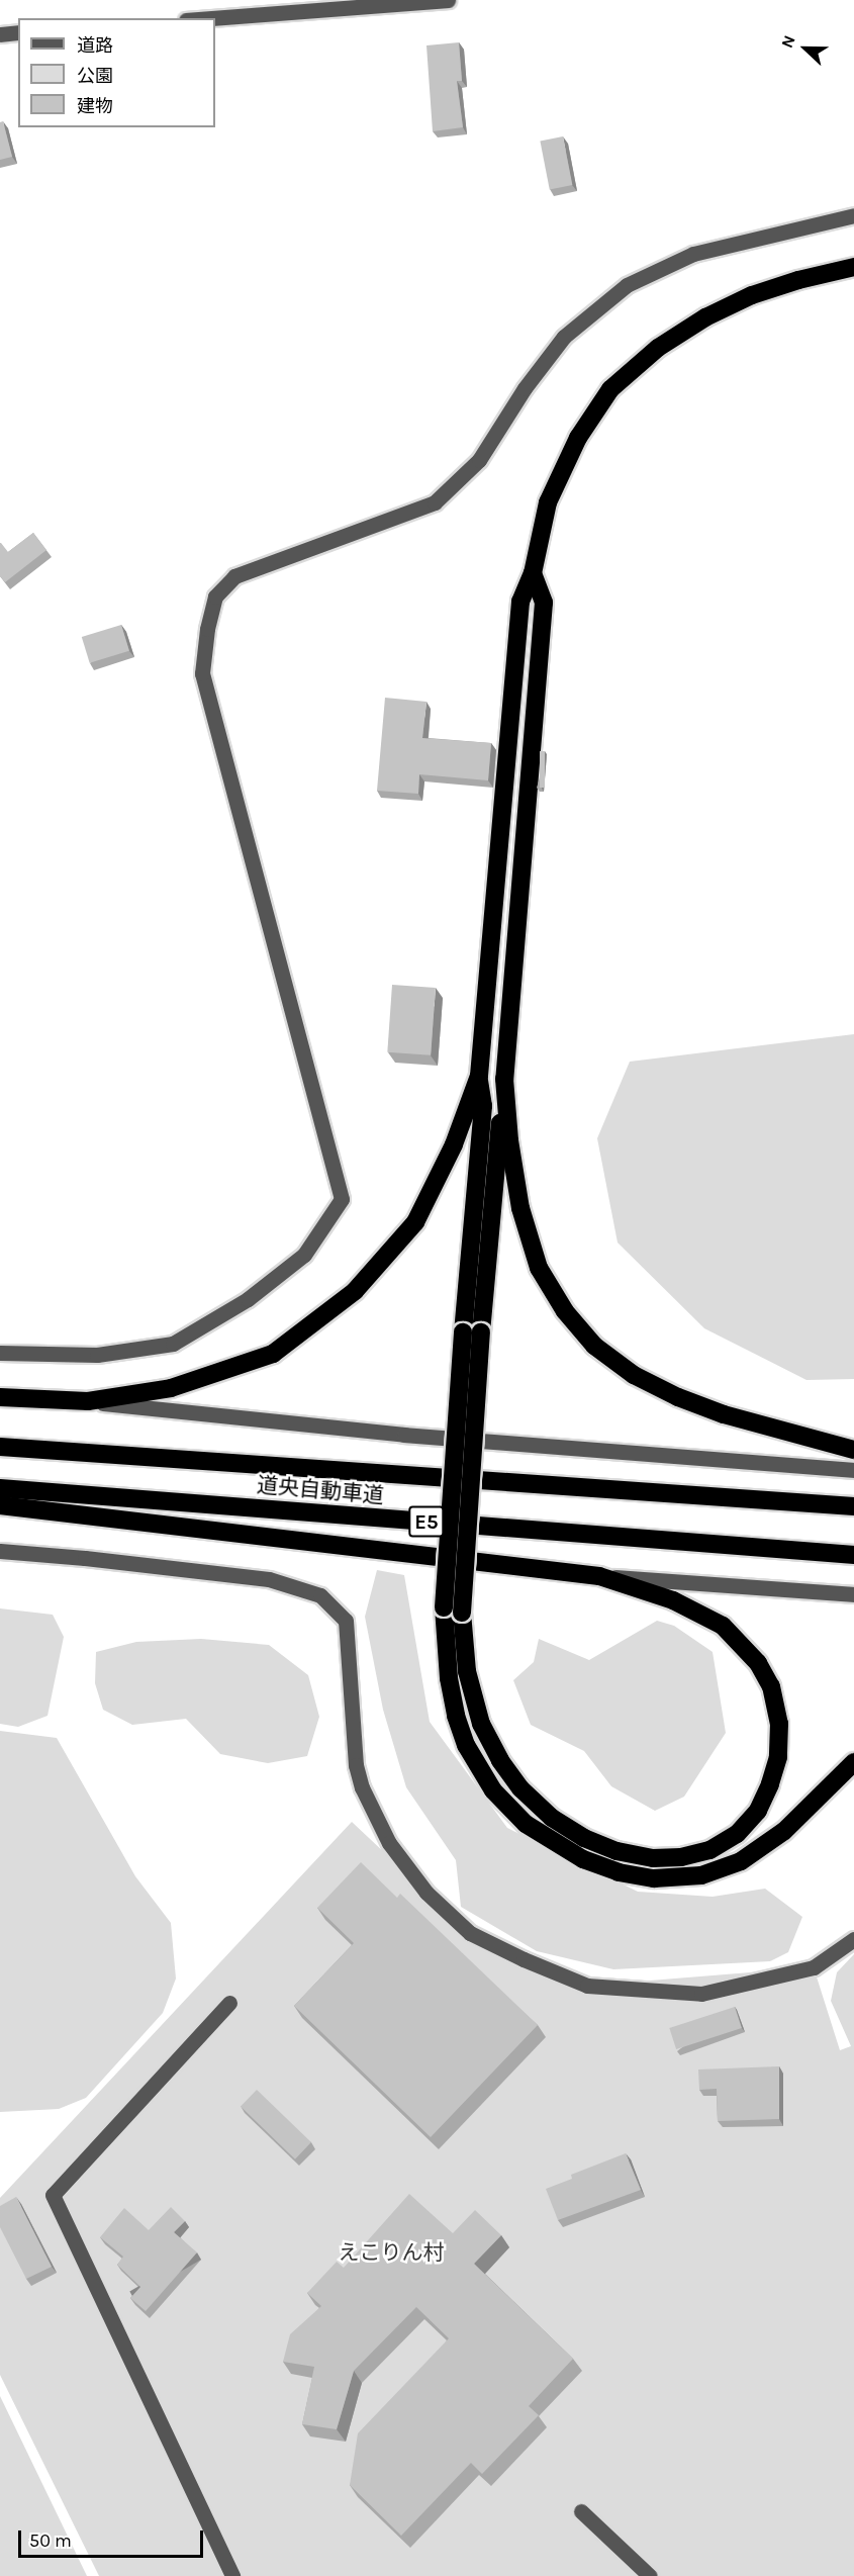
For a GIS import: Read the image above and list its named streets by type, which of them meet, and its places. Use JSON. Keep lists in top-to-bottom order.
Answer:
{
  "streets": {
    "highway": ["道央自動車道", "E5"]
  },
  "parks": ["えこりん村"],
  "legend": ["道路", "公園", "建物"],
  "scale_bar": "50 m",
  "north": "left"
}
